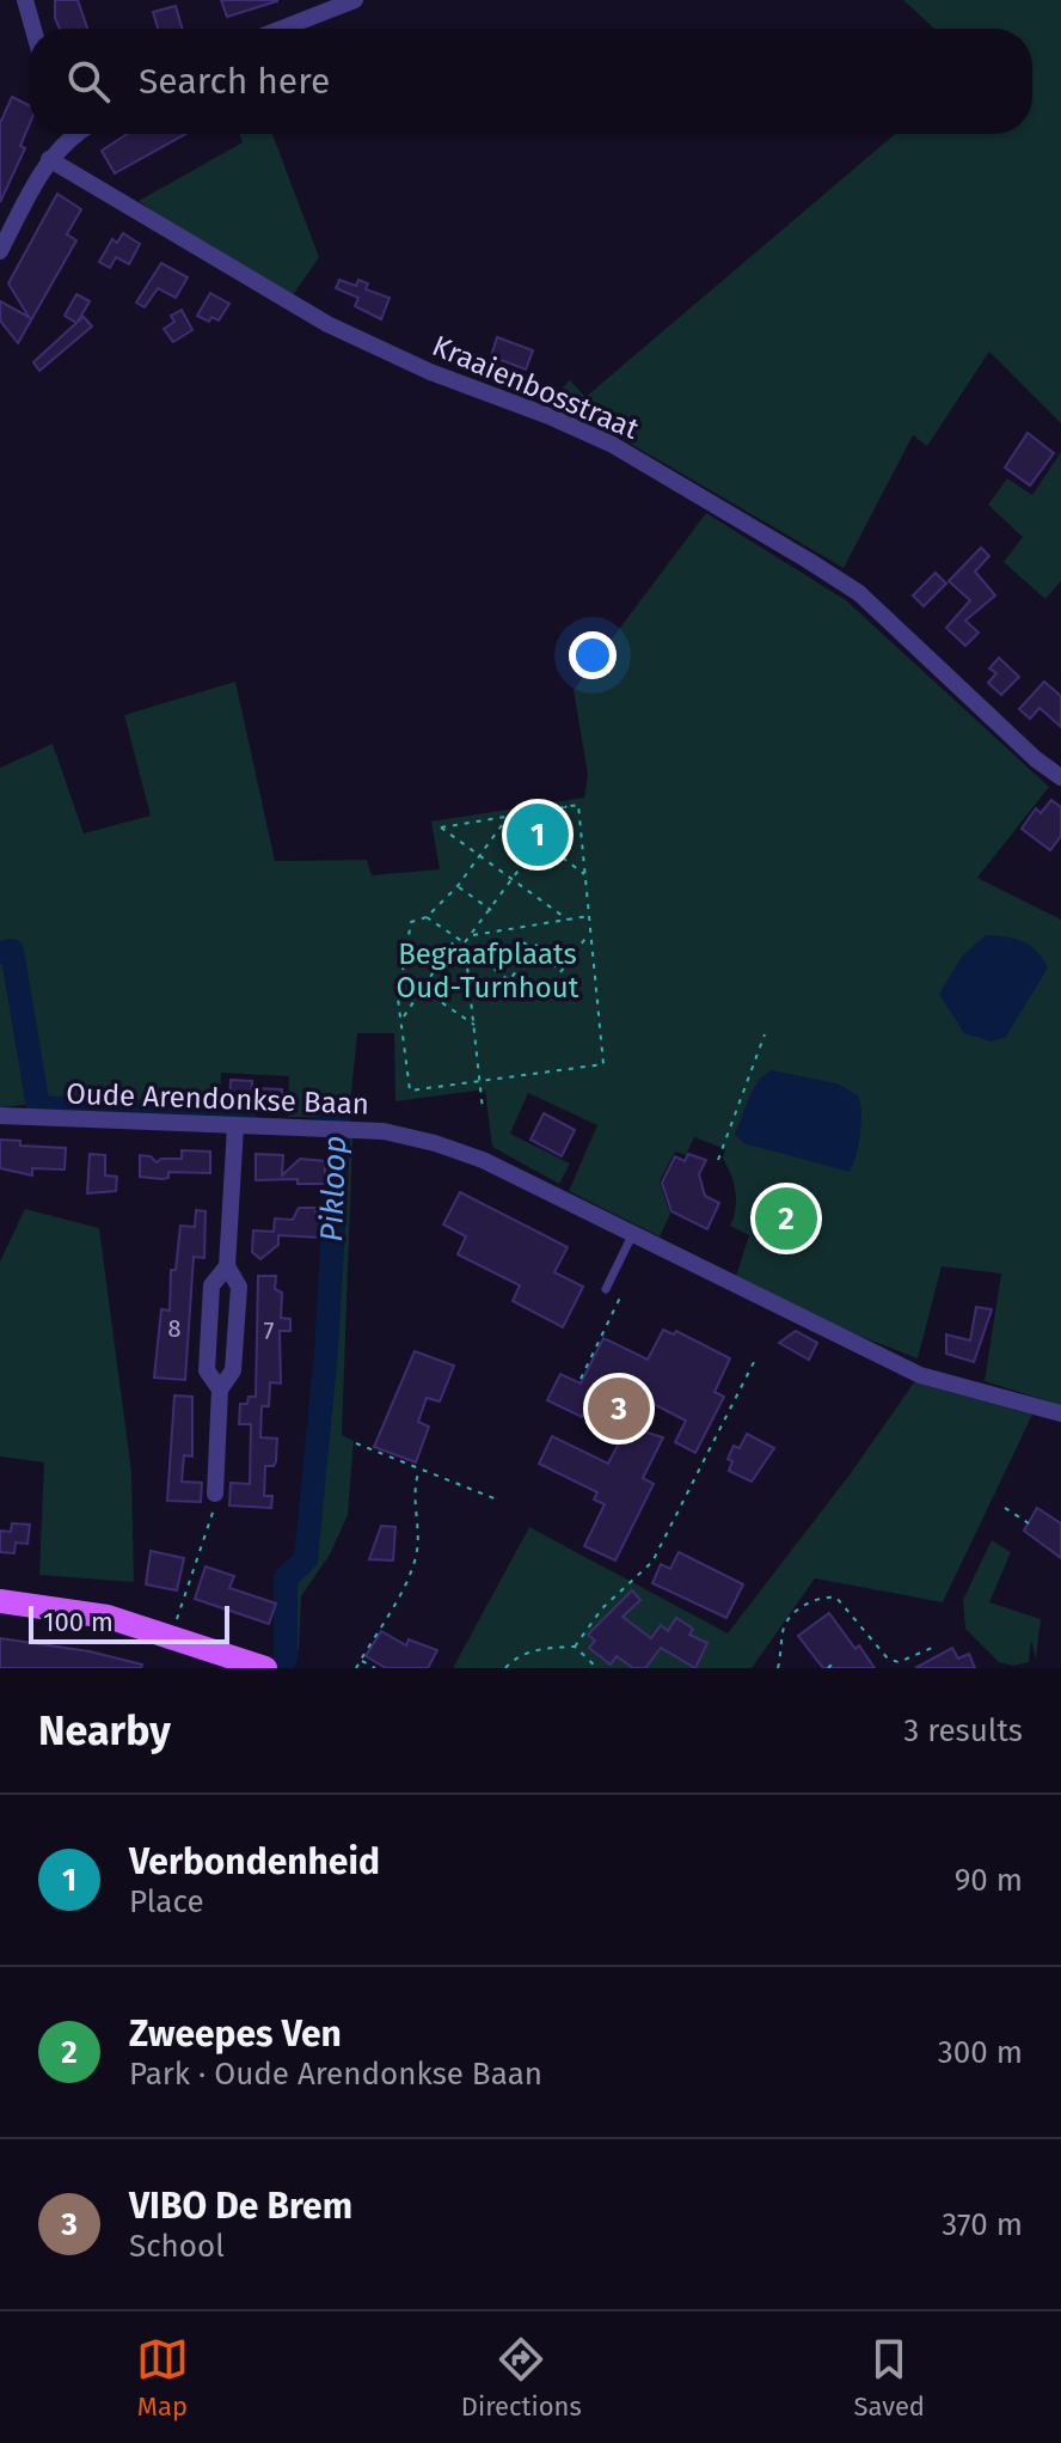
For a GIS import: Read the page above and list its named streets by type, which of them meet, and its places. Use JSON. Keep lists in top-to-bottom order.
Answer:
{
  "streets": {
    "street": ["Kraaienbosstraat", "Oude Arendonkse Baan"]
  },
  "water": ["Pikloop"],
  "parks": ["Begraafplaats Oud-Turnhout"],
  "house_numbers": ["8", "7"],
  "scale_bar": "100 m",
  "page": {
    "search": "Search here",
    "pins": ["1", "2", "3"],
    "scale": "100 m",
    "heading": ["Nearby", "3 results"],
    "list": [
      {
        "mark": "1",
        "name": "Verbondenheid",
        "note": "Place",
        "value": "90 m"
      },
      {
        "mark": "2",
        "name": "Zweepes Ven",
        "note": "Park · Oude Arendonkse Baan",
        "value": "300 m"
      },
      {
        "mark": "3",
        "name": "VIBO De Brem",
        "note": "School",
        "value": "370 m"
      }
    ],
    "nav": ["Map", "Directions", "Saved"]
  }
}
